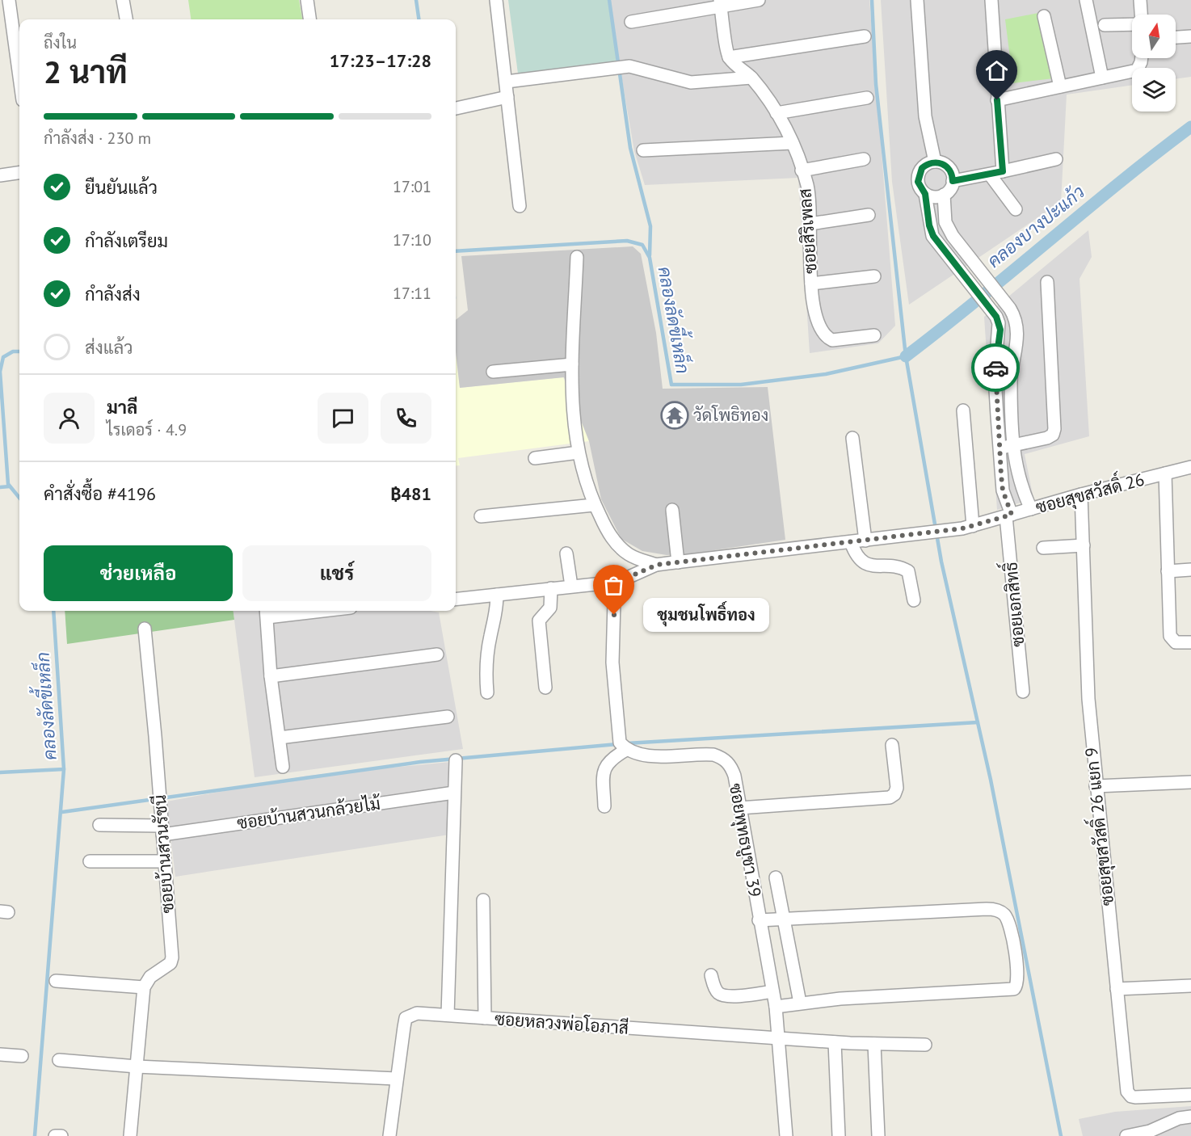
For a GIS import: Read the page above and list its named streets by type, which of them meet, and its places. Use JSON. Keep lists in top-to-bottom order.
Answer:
{
  "streets": {
    "street": [
      "ซอยสิริเพลส",
      "ซอยสุขสวัสดิ์ 26",
      "ซอยเอกสิทธิ์",
      "ซอยบ้านสวนกล้วยไม้",
      "ซอยสุขสวัสดิ์ 26 แยก 9",
      "ซอยพุทธบูชา 39",
      "ซอยบ้านสวนรัชนี",
      "ซอยหลวงพ่อโอภาสี"
    ]
  },
  "crossings": [
    ["ซอยสุขสวัสดิ์ 26", "ซอยเอกสิทธิ์"],
    ["ซอยสุขสวัสดิ์ 26", "ซอยสุขสวัสดิ์ 26 แยก 9"],
    ["ซอยบ้านสวนกล้วยไม้", "ซอยบ้านสวนรัชนี"],
    ["ซอยพุทธบูชา 39", "ซอยหลวงพ่อโอภาสี"]
  ],
  "water": ["คลองบางปะแก้ว", "คลองลัดขี้เหล็ก"],
  "places": {
    "temple": ["วัดโพธิทอง"],
    "other": ["ชุมชนโพธิ์ทอง"]
  },
  "north": "top",
  "page": {
    "heading": ["2 นาที", "ถึงใน", "17:23–17:28"],
    "panel": [
      "มาลี",
      "ไรเดอร์ · 4.9",
      "คำสั่งซื้อ #4196",
      "฿481"
    ],
    "bar": "กำลังส่ง · 230 m",
    "list": [
      ["ยืนยันแล้ว", "17:01"],
      ["กำลังเตรียม", "17:10"],
      ["กำลังส่ง", "17:11"],
      "ส่งแล้ว"
    ],
    "buttons": ["ช่วยเหลือ", "แชร์"],
    "bubble": "ชุมชนโพธิ์ทอง"
  }
}
